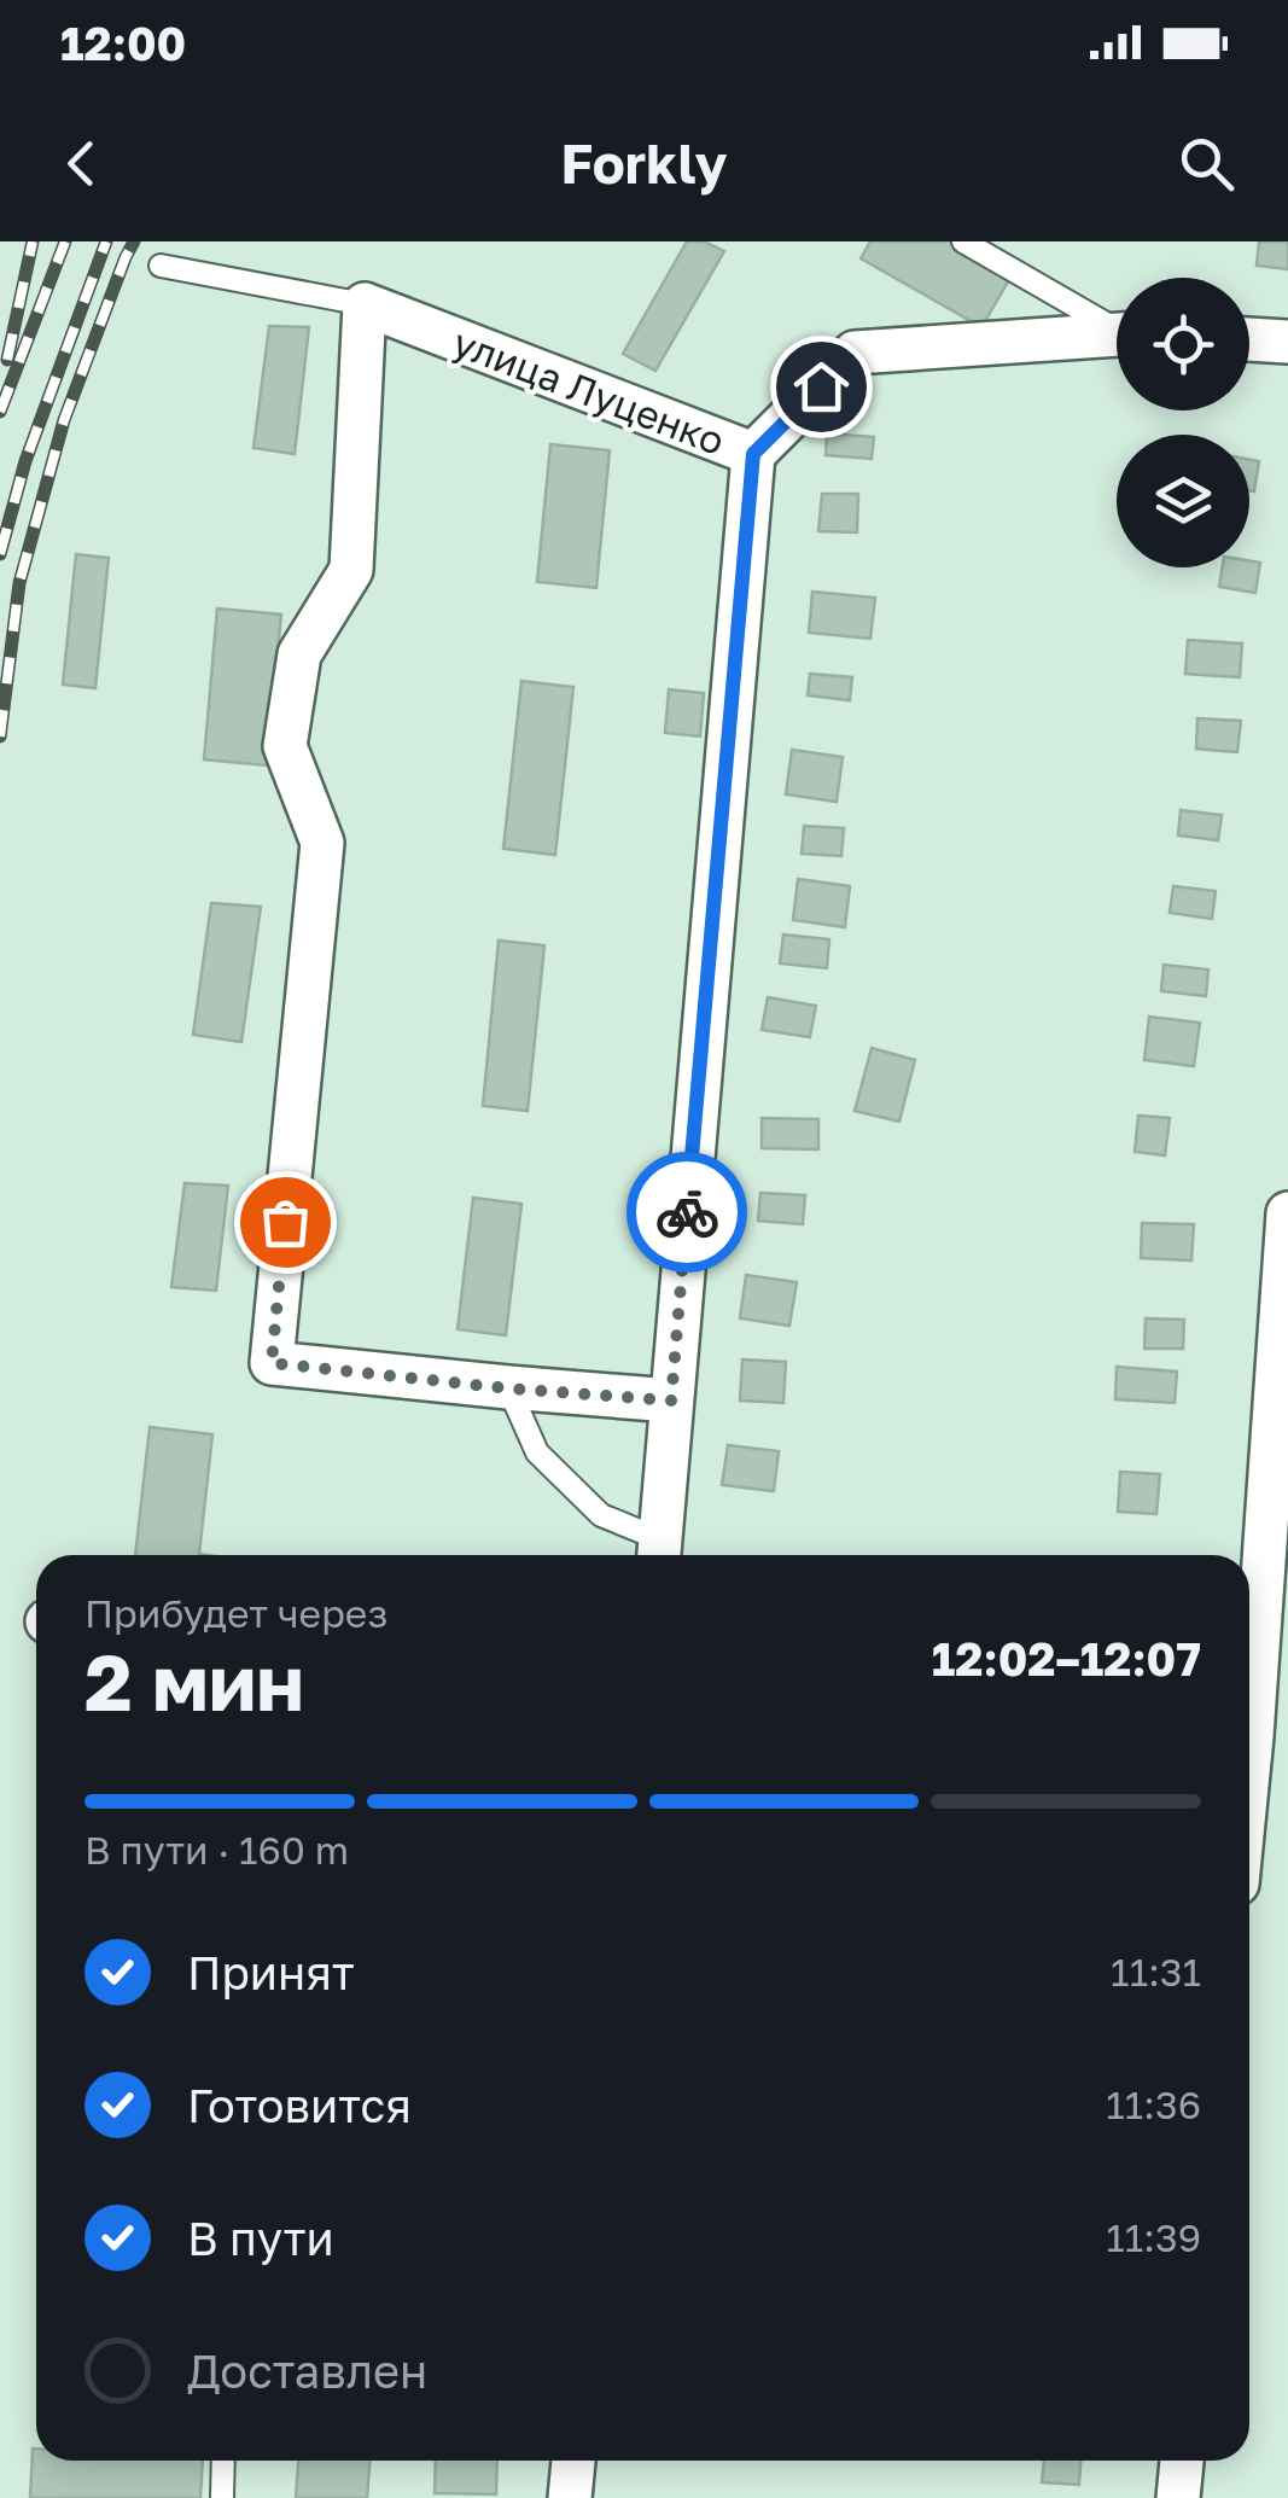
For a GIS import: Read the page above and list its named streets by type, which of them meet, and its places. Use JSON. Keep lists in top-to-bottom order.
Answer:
{
  "streets": {
    "street": ["улица Луценко"]
  },
  "page": {
    "status": "12:00",
    "header": "Forkly",
    "heading": ["2 мин", "Прибудет через", "12:02–12:07"],
    "bar": "В пути · 160 m",
    "list": [
      ["Принят", "11:31"],
      ["Готовится", "11:36"],
      ["В пути", "11:39"],
      "Доставлен"
    ]
  }
}
